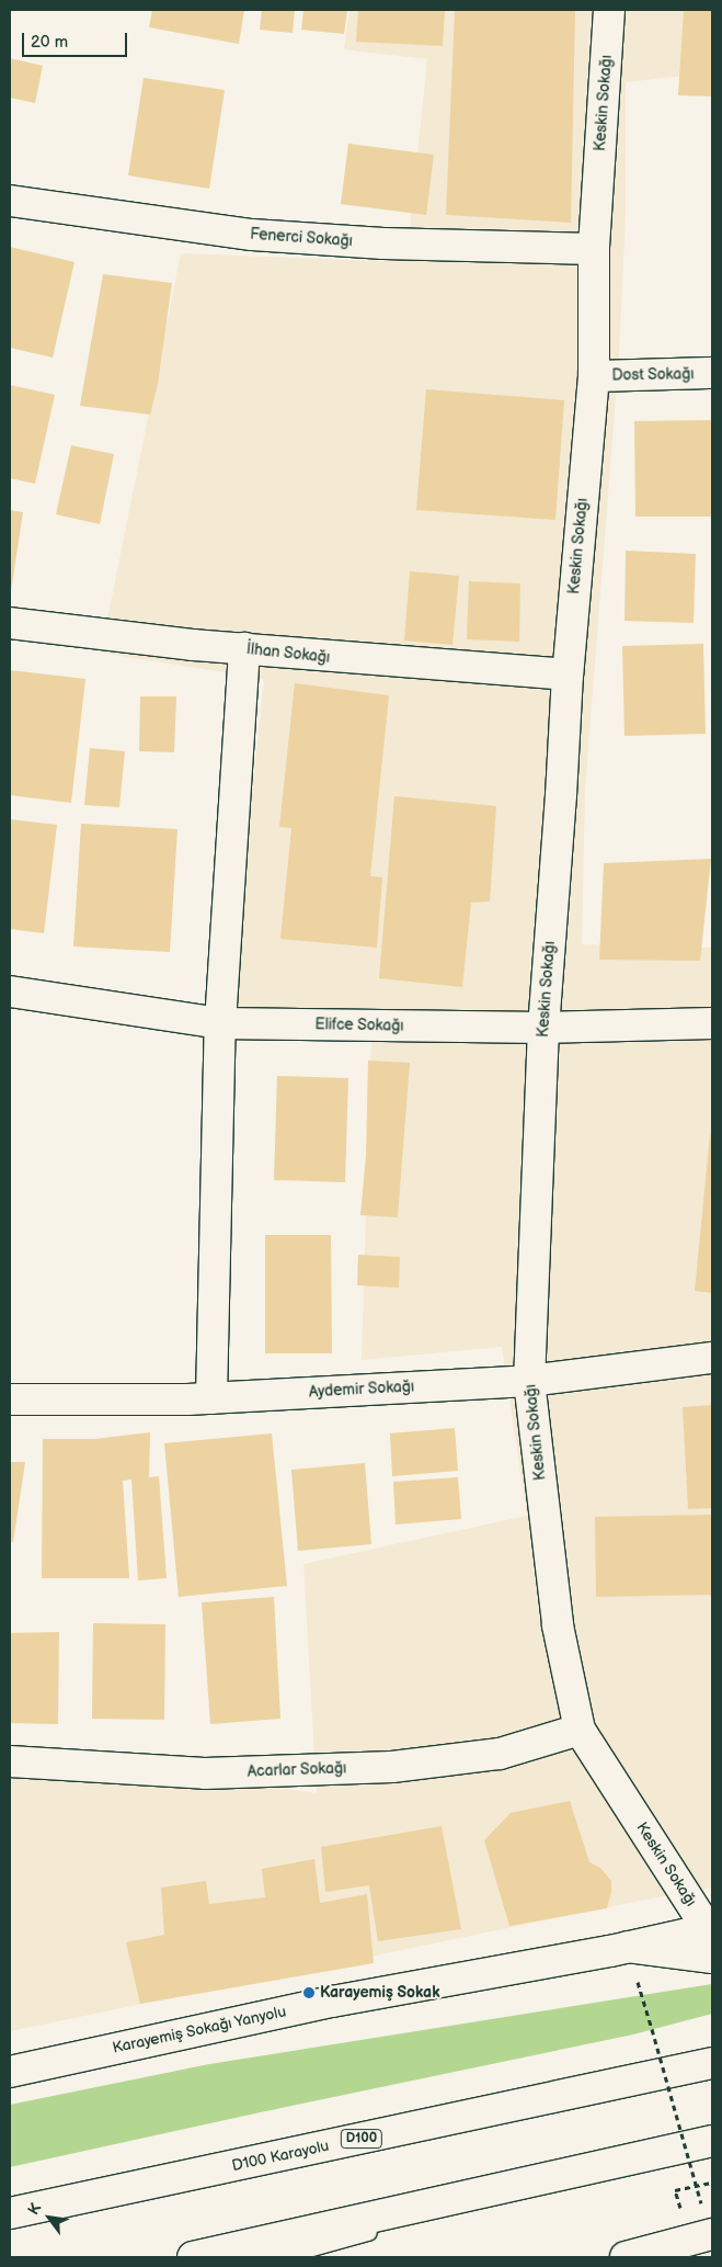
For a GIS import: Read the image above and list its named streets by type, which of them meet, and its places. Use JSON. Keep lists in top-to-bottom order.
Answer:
{
  "streets": {
    "main road": [
      "Keskin Sokağı",
      "Fenerci Sokağı",
      "Dost Sokağı",
      "İlhan Sokağı",
      "Elifce Sokağı",
      "Aydemir Sokağı",
      "Acarlar Sokağı",
      "Karayemiş Sokağı Yanyolu",
      "D100",
      "D100 Karayolu"
    ]
  },
  "crossings": [
    ["Keskin Sokağı", "Fenerci Sokağı"],
    ["Keskin Sokağı", "Dost Sokağı"],
    ["Keskin Sokağı", "İlhan Sokağı"],
    ["Keskin Sokağı", "Elifce Sokağı"],
    ["Keskin Sokağı", "Aydemir Sokağı"],
    ["Keskin Sokağı", "Acarlar Sokağı"],
    ["Keskin Sokağı", "Karayemiş Sokağı Yanyolu"]
  ],
  "places": ["Karayemiş Sokak"],
  "scale_bar": "20 m",
  "north": "top left"
}
